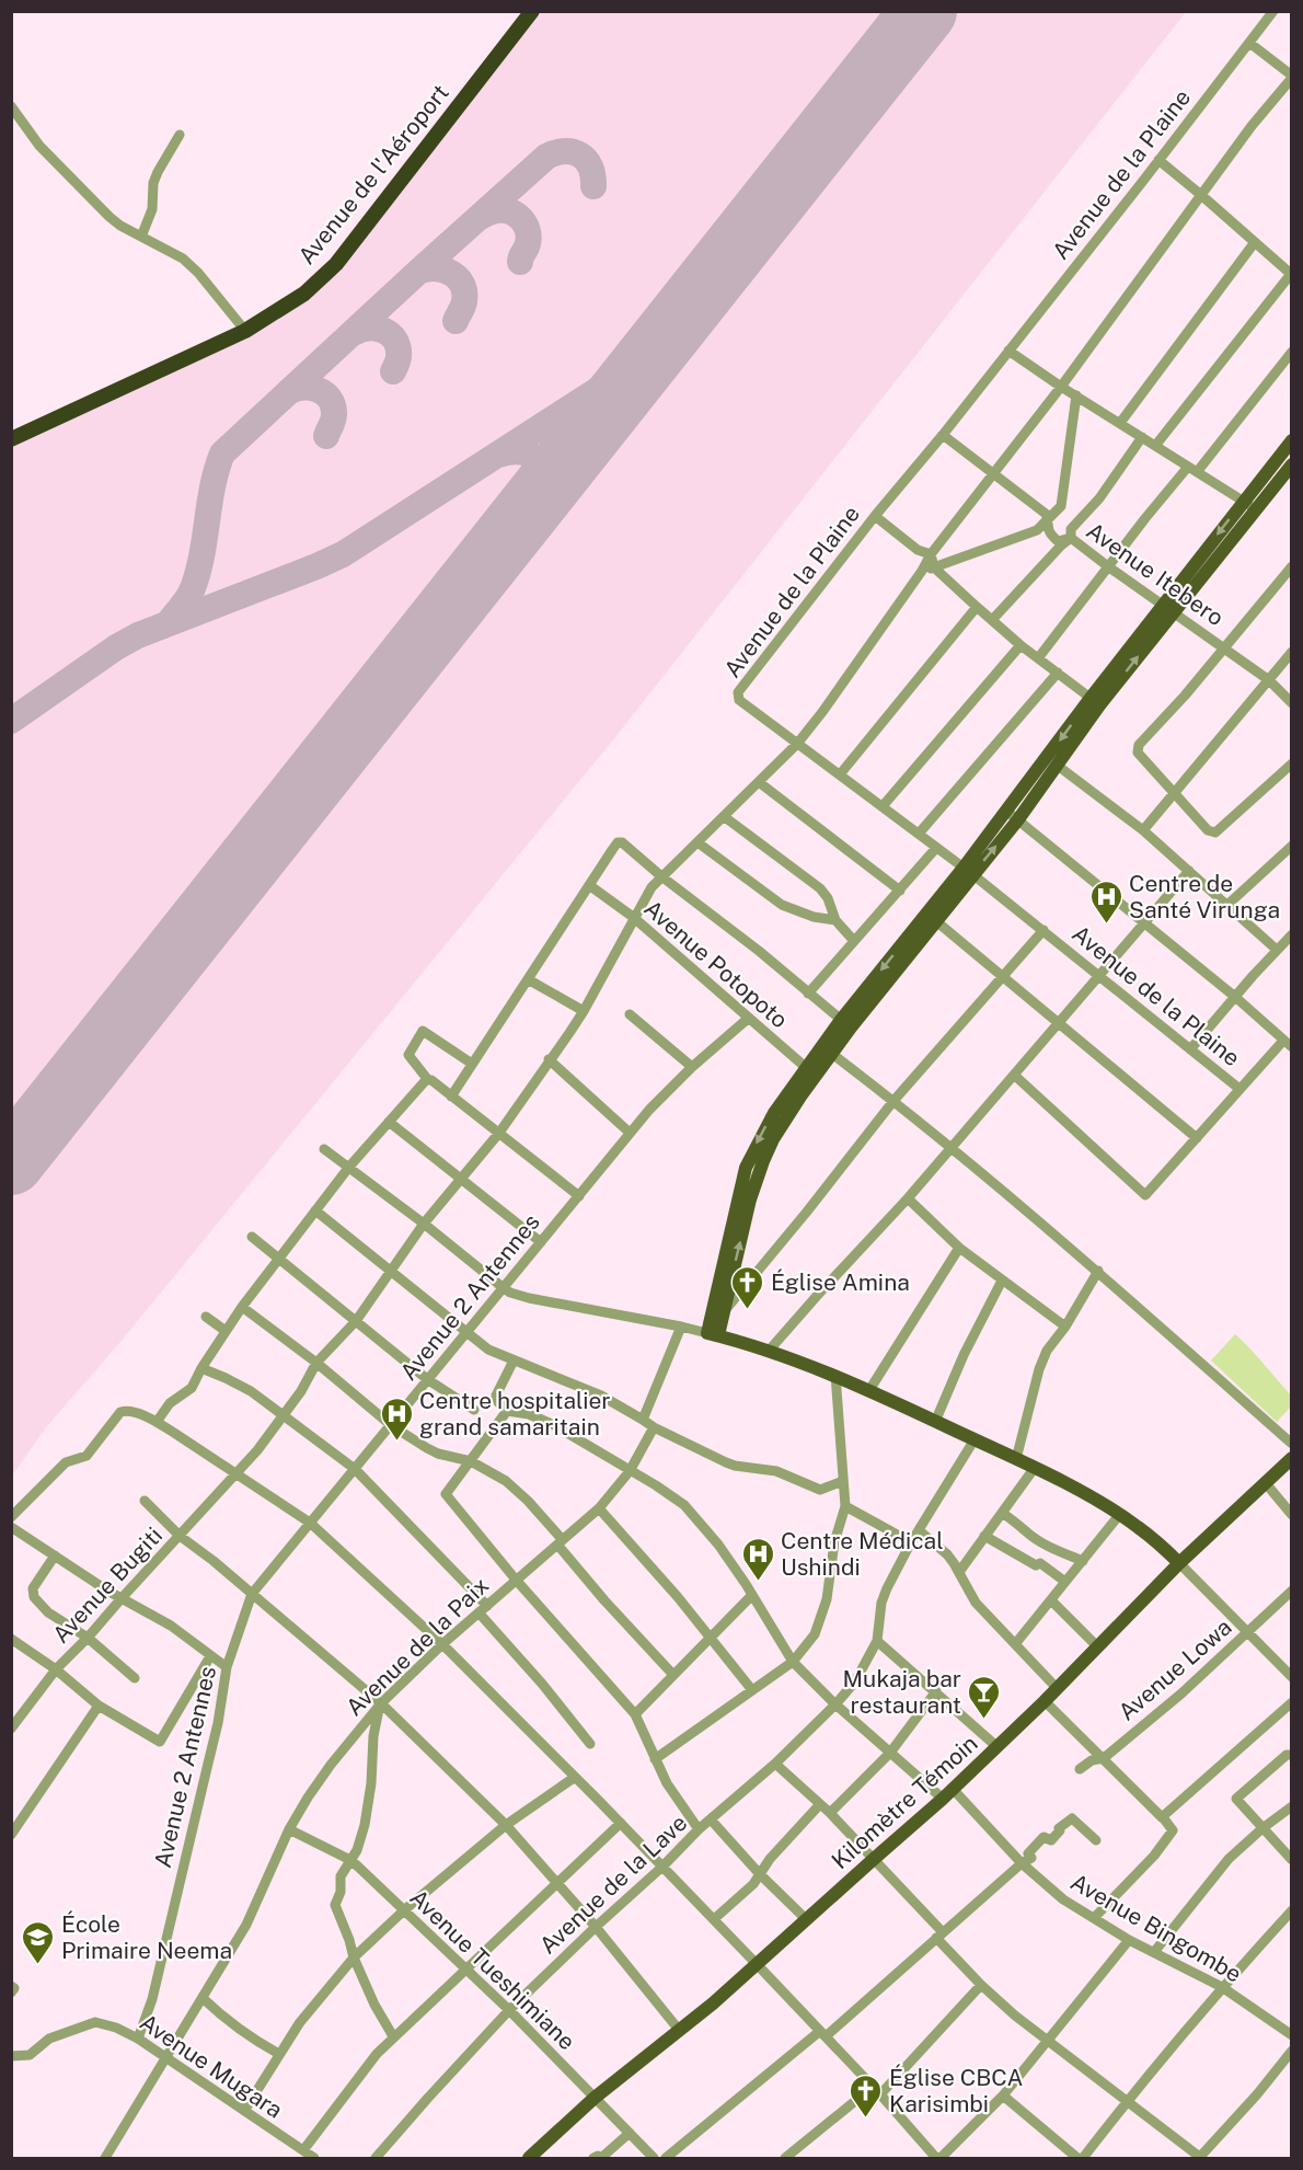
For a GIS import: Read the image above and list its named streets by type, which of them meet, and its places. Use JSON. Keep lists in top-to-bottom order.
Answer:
{
  "streets": {
    "highway": ["Avenue de l'Aéroport"],
    "main road": ["Kilomètre Témoin"],
    "street": [
      "Avenue de la Plaine",
      "Avenue Itebero",
      "Avenue Potopoto",
      "Avenue 2 Antennes",
      "Avenue Bugiti",
      "Avenue de la Paix",
      "Avenue Lowa",
      "Avenue de la Lave",
      "Avenue Bingombe",
      "Avenue Tueshimiane",
      "Avenue Mugara"
    ]
  },
  "crossings": [
    ["Avenue de la Plaine", "Avenue Itebero"],
    ["Avenue de la Plaine", "Avenue Bugiti"],
    ["Avenue Itebero", "Avenue Bugiti"],
    ["Avenue Potopoto", "Avenue 2 Antennes"],
    ["Avenue Potopoto", "Avenue Bugiti"],
    ["Avenue 2 Antennes", "Avenue Mugara"],
    ["Avenue de la Paix", "Avenue Bingombe"],
    ["Avenue de la Paix", "Avenue Tueshimiane"],
    ["Avenue de la Paix", "Avenue Mugara"],
    ["Kilomètre Témoin", "Avenue Bingombe"],
    ["Kilomètre Témoin", "Avenue Tueshimiane"],
    ["Avenue de la Lave", "Avenue Bingombe"],
    ["Avenue de la Lave", "Avenue Tueshimiane"]
  ],
  "places": {
    "hospital": ["Centre de Santé Virunga", "Centre hospitalier grand samaritain", "Centre Médical Ushindi"],
    "church": ["Église Amina", "Église CBCA Karisimbi"],
    "bar": ["Mukaja bar restaurant"],
    "school or university": ["École Primaire Neema"]
  }
}
